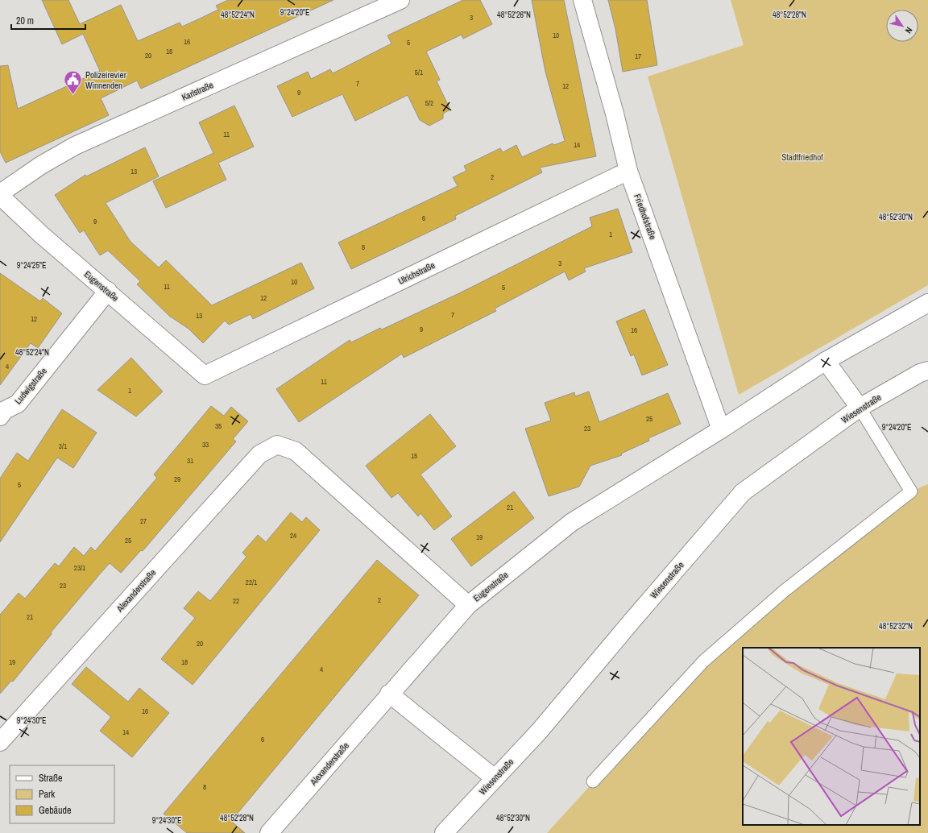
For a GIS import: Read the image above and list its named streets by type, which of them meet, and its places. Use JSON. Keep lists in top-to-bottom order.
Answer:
{
  "streets": {
    "street": [
      "Karlstraße",
      "Friedhofstraße",
      "Ulrichstraße",
      "Eugenstraße",
      "Ludwigstraße",
      "Wiesenstraße",
      "Alexanderstraße"
    ]
  },
  "crossings": [
    ["Karlstraße", "Eugenstraße"],
    ["Friedhofstraße", "Ulrichstraße"],
    ["Friedhofstraße", "Eugenstraße"],
    ["Ulrichstraße", "Eugenstraße"],
    ["Eugenstraße", "Ludwigstraße"],
    ["Eugenstraße", "Alexanderstraße"]
  ],
  "parks": ["Stadtfriedhof"],
  "places": {
    "public building": ["Polizeirevier Winnenden"]
  },
  "house_numbers": [
    "3",
    "10",
    "16",
    "5",
    "18",
    "20",
    "17",
    "5/1",
    "7",
    "12",
    "9",
    "5/2",
    "11",
    "14",
    "13",
    "2",
    "6",
    "9",
    "1",
    "8",
    "3",
    "10",
    "11",
    "5",
    "12",
    "7",
    "13",
    "12",
    "9",
    "16",
    "4",
    "11",
    "1",
    "25",
    "35",
    "23",
    "33",
    "3/1",
    "15",
    "31",
    "29",
    "5",
    "21",
    "27",
    "24",
    "19",
    "25",
    "23/1",
    "22/1",
    "23",
    "2",
    "22",
    "21",
    "20",
    "19",
    "18",
    "4",
    "16",
    "14",
    "6",
    "8"
  ],
  "legend": ["Straße", "Park", "Gebäude"],
  "scale_bar": "20 m",
  "north": "bottom right",
  "coordinates": [
    "9°24'20\"E",
    "48°52'24\"N",
    "48°52'26\"N",
    "48°52'28\"N",
    "48°52'30\"N",
    "9°24'25\"E",
    "48°52'32\"N",
    "9°24'30\"E"
  ]
}
